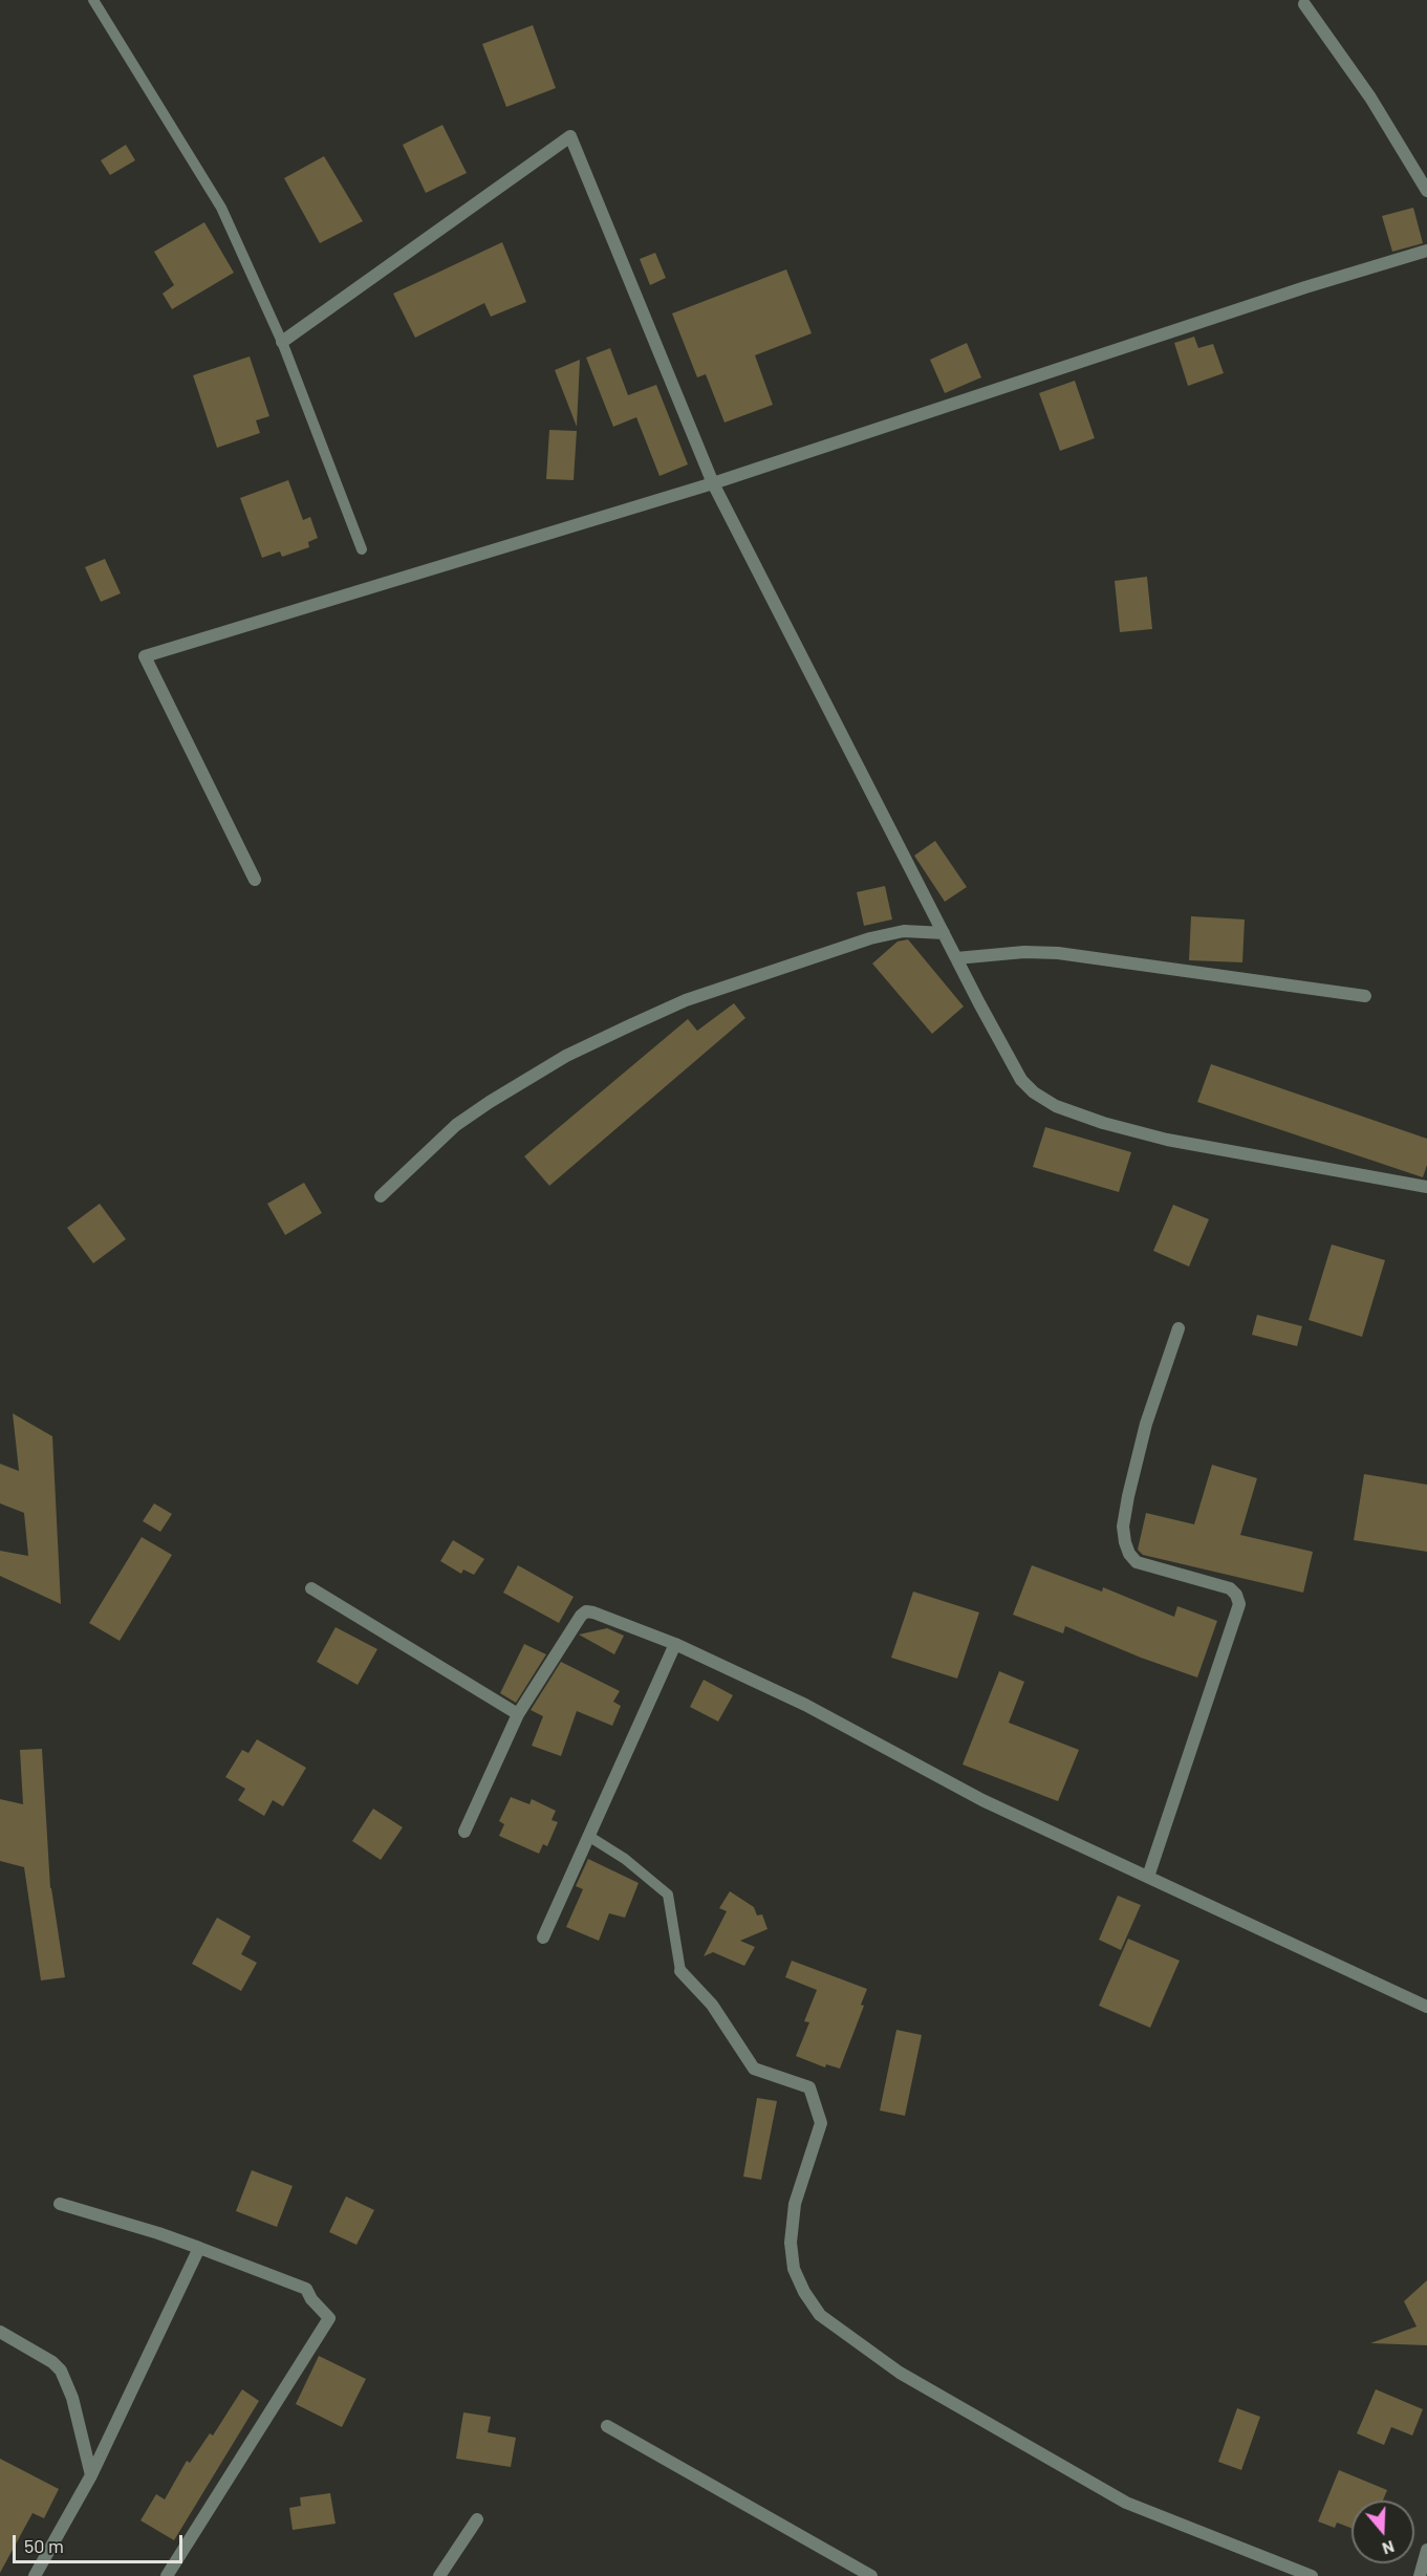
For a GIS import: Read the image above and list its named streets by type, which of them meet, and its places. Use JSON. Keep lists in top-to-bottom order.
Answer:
{
  "scale_bar": "50 m",
  "north": "bottom"
}
